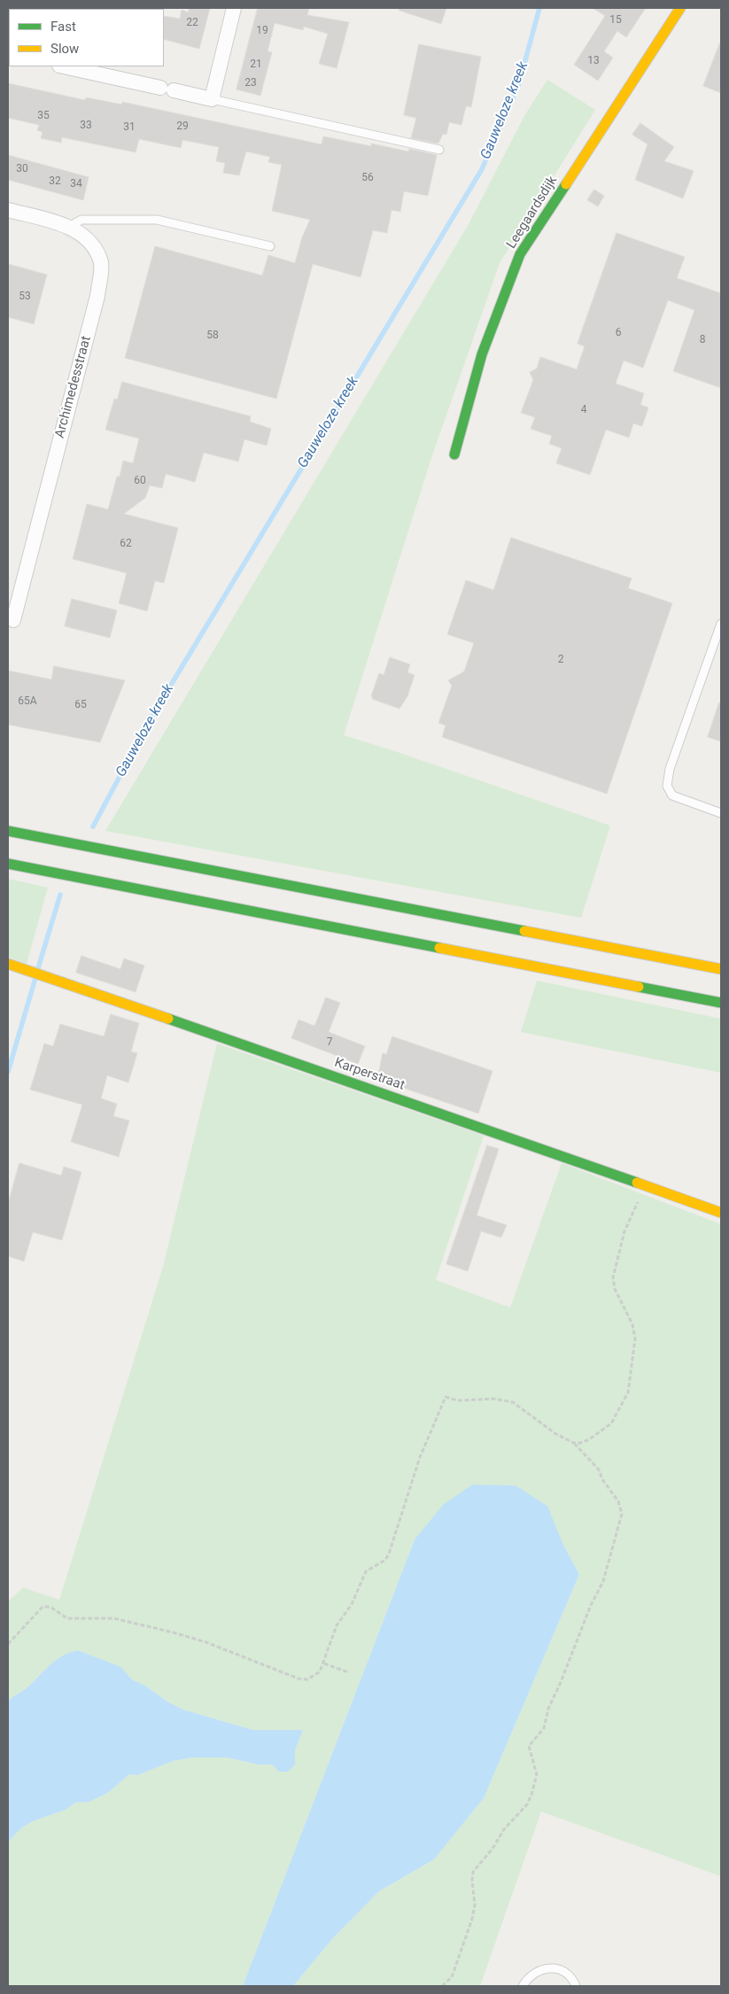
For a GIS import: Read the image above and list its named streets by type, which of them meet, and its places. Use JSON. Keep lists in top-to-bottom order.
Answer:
{
  "streets": {
    "main road": ["Leegaardsdijk", "Karperstraat"],
    "street": ["Archimedesstraat"]
  },
  "water": ["Gauweloze kreek"],
  "house_numbers": [
    "15",
    "22",
    "19",
    "13",
    "21",
    "23",
    "35",
    "33",
    "29",
    "31",
    "30",
    "56",
    "32",
    "34",
    "53",
    "6",
    "58",
    "8",
    "4",
    "60",
    "62",
    "2",
    "65A",
    "65",
    "7"
  ],
  "legend": ["Fast", "Slow"]
}
